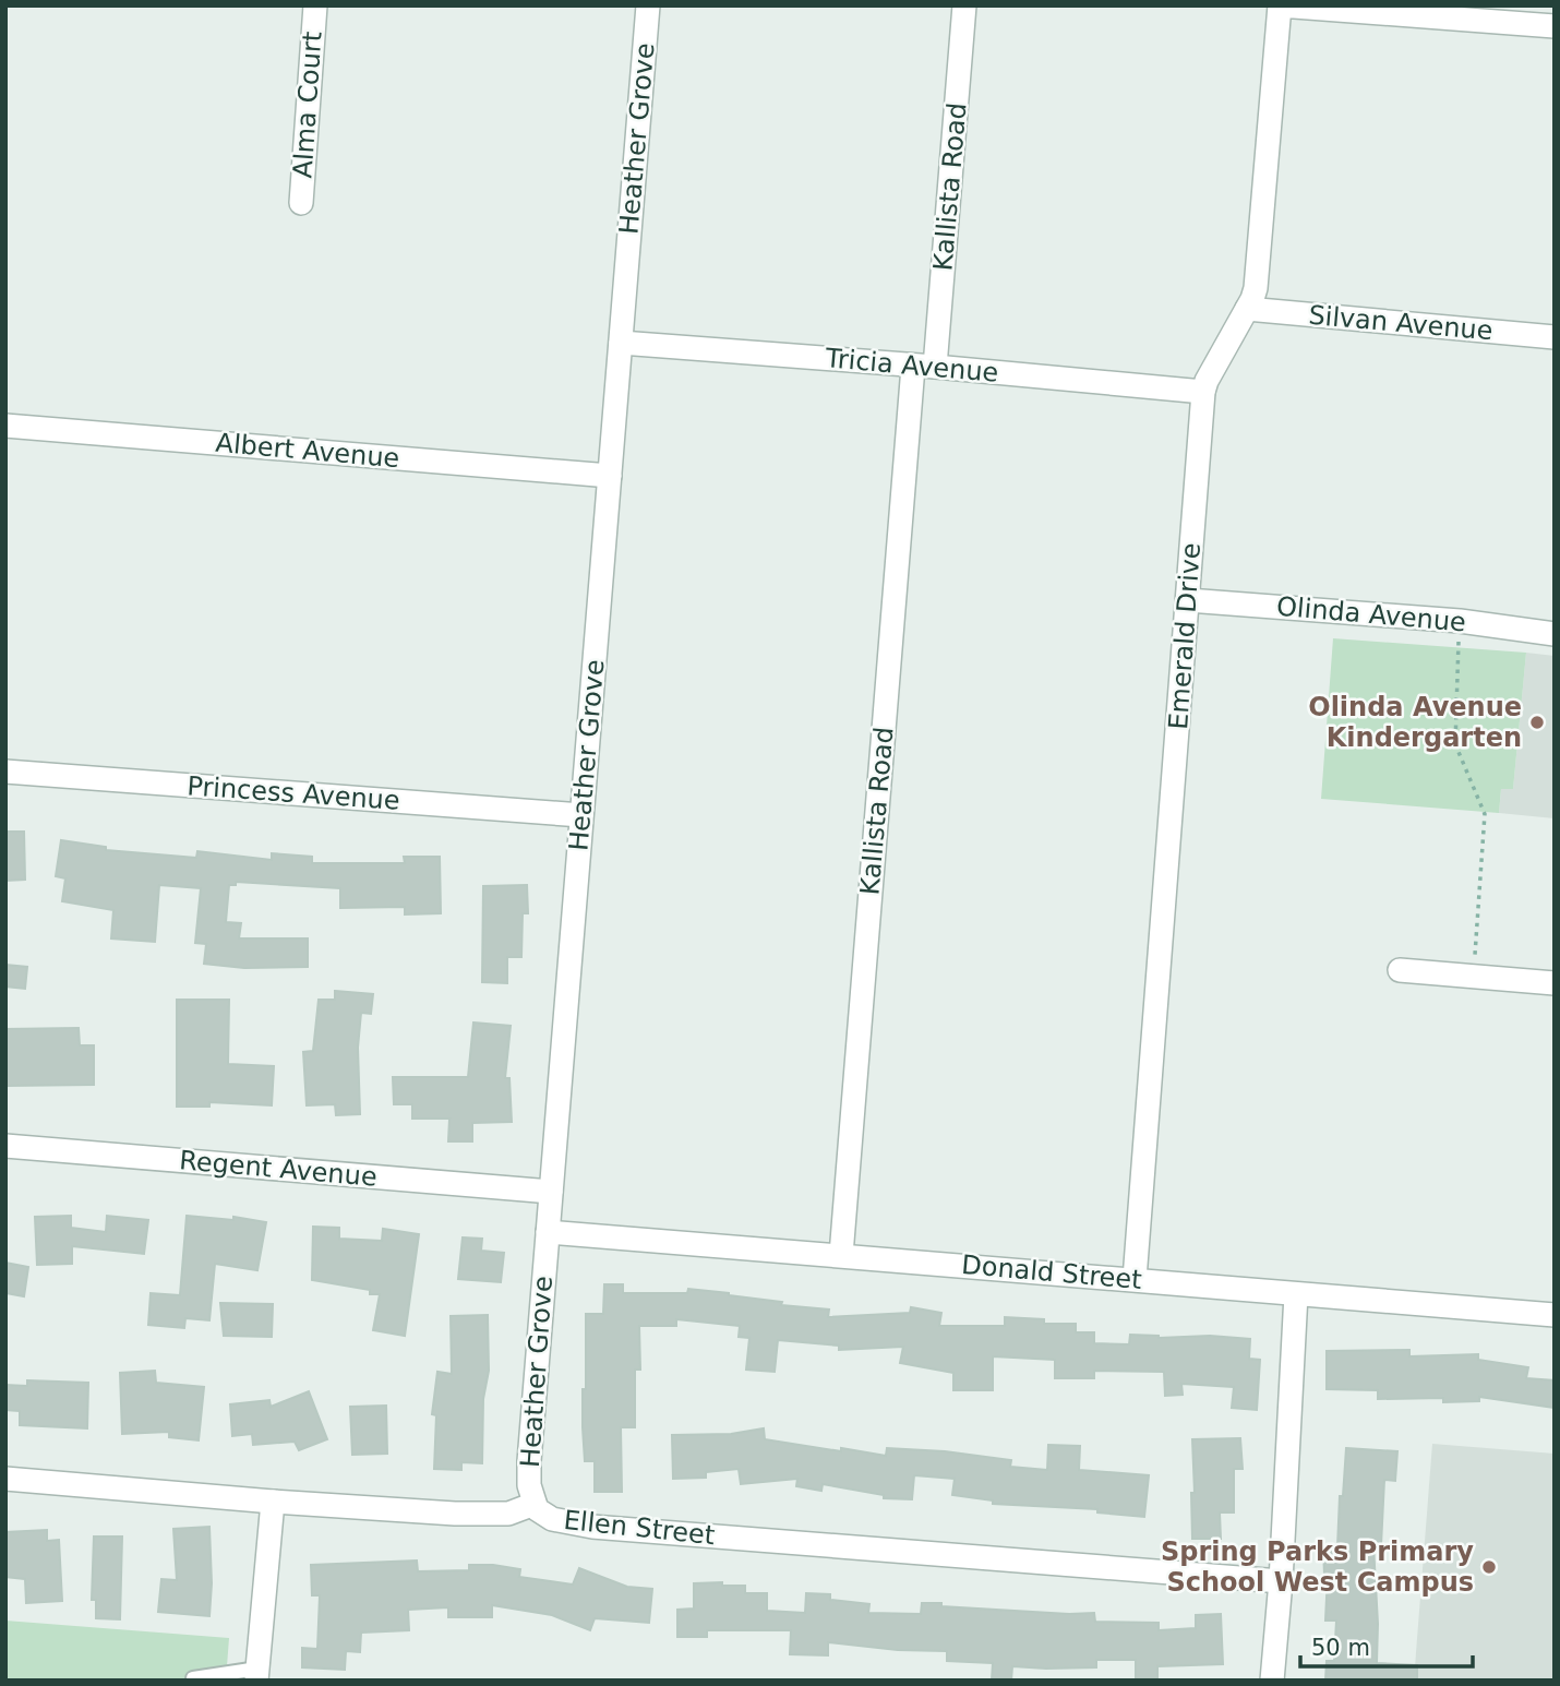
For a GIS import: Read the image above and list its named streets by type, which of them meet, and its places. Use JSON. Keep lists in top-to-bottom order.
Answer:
{
  "streets": {
    "street": [
      "Alma Court",
      "Heather Grove",
      "Kallista Road",
      "Silvan Avenue",
      "Tricia Avenue",
      "Albert Avenue",
      "Olinda Avenue",
      "Emerald Drive",
      "Princess Avenue",
      "Regent Avenue",
      "Donald Street",
      "Ellen Street"
    ]
  },
  "crossings": [
    ["Heather Grove", "Tricia Avenue"],
    ["Heather Grove", "Albert Avenue"],
    ["Heather Grove", "Princess Avenue"],
    ["Heather Grove", "Regent Avenue"],
    ["Heather Grove", "Donald Street"],
    ["Heather Grove", "Ellen Street"],
    ["Kallista Road", "Tricia Avenue"],
    ["Kallista Road", "Donald Street"],
    ["Silvan Avenue", "Emerald Drive"],
    ["Tricia Avenue", "Emerald Drive"],
    ["Olinda Avenue", "Emerald Drive"],
    ["Emerald Drive", "Donald Street"]
  ],
  "places": ["Olinda Avenue Kindergarten", "Spring Parks Primary School West Campus"],
  "scale_bar": "50 m"
}
